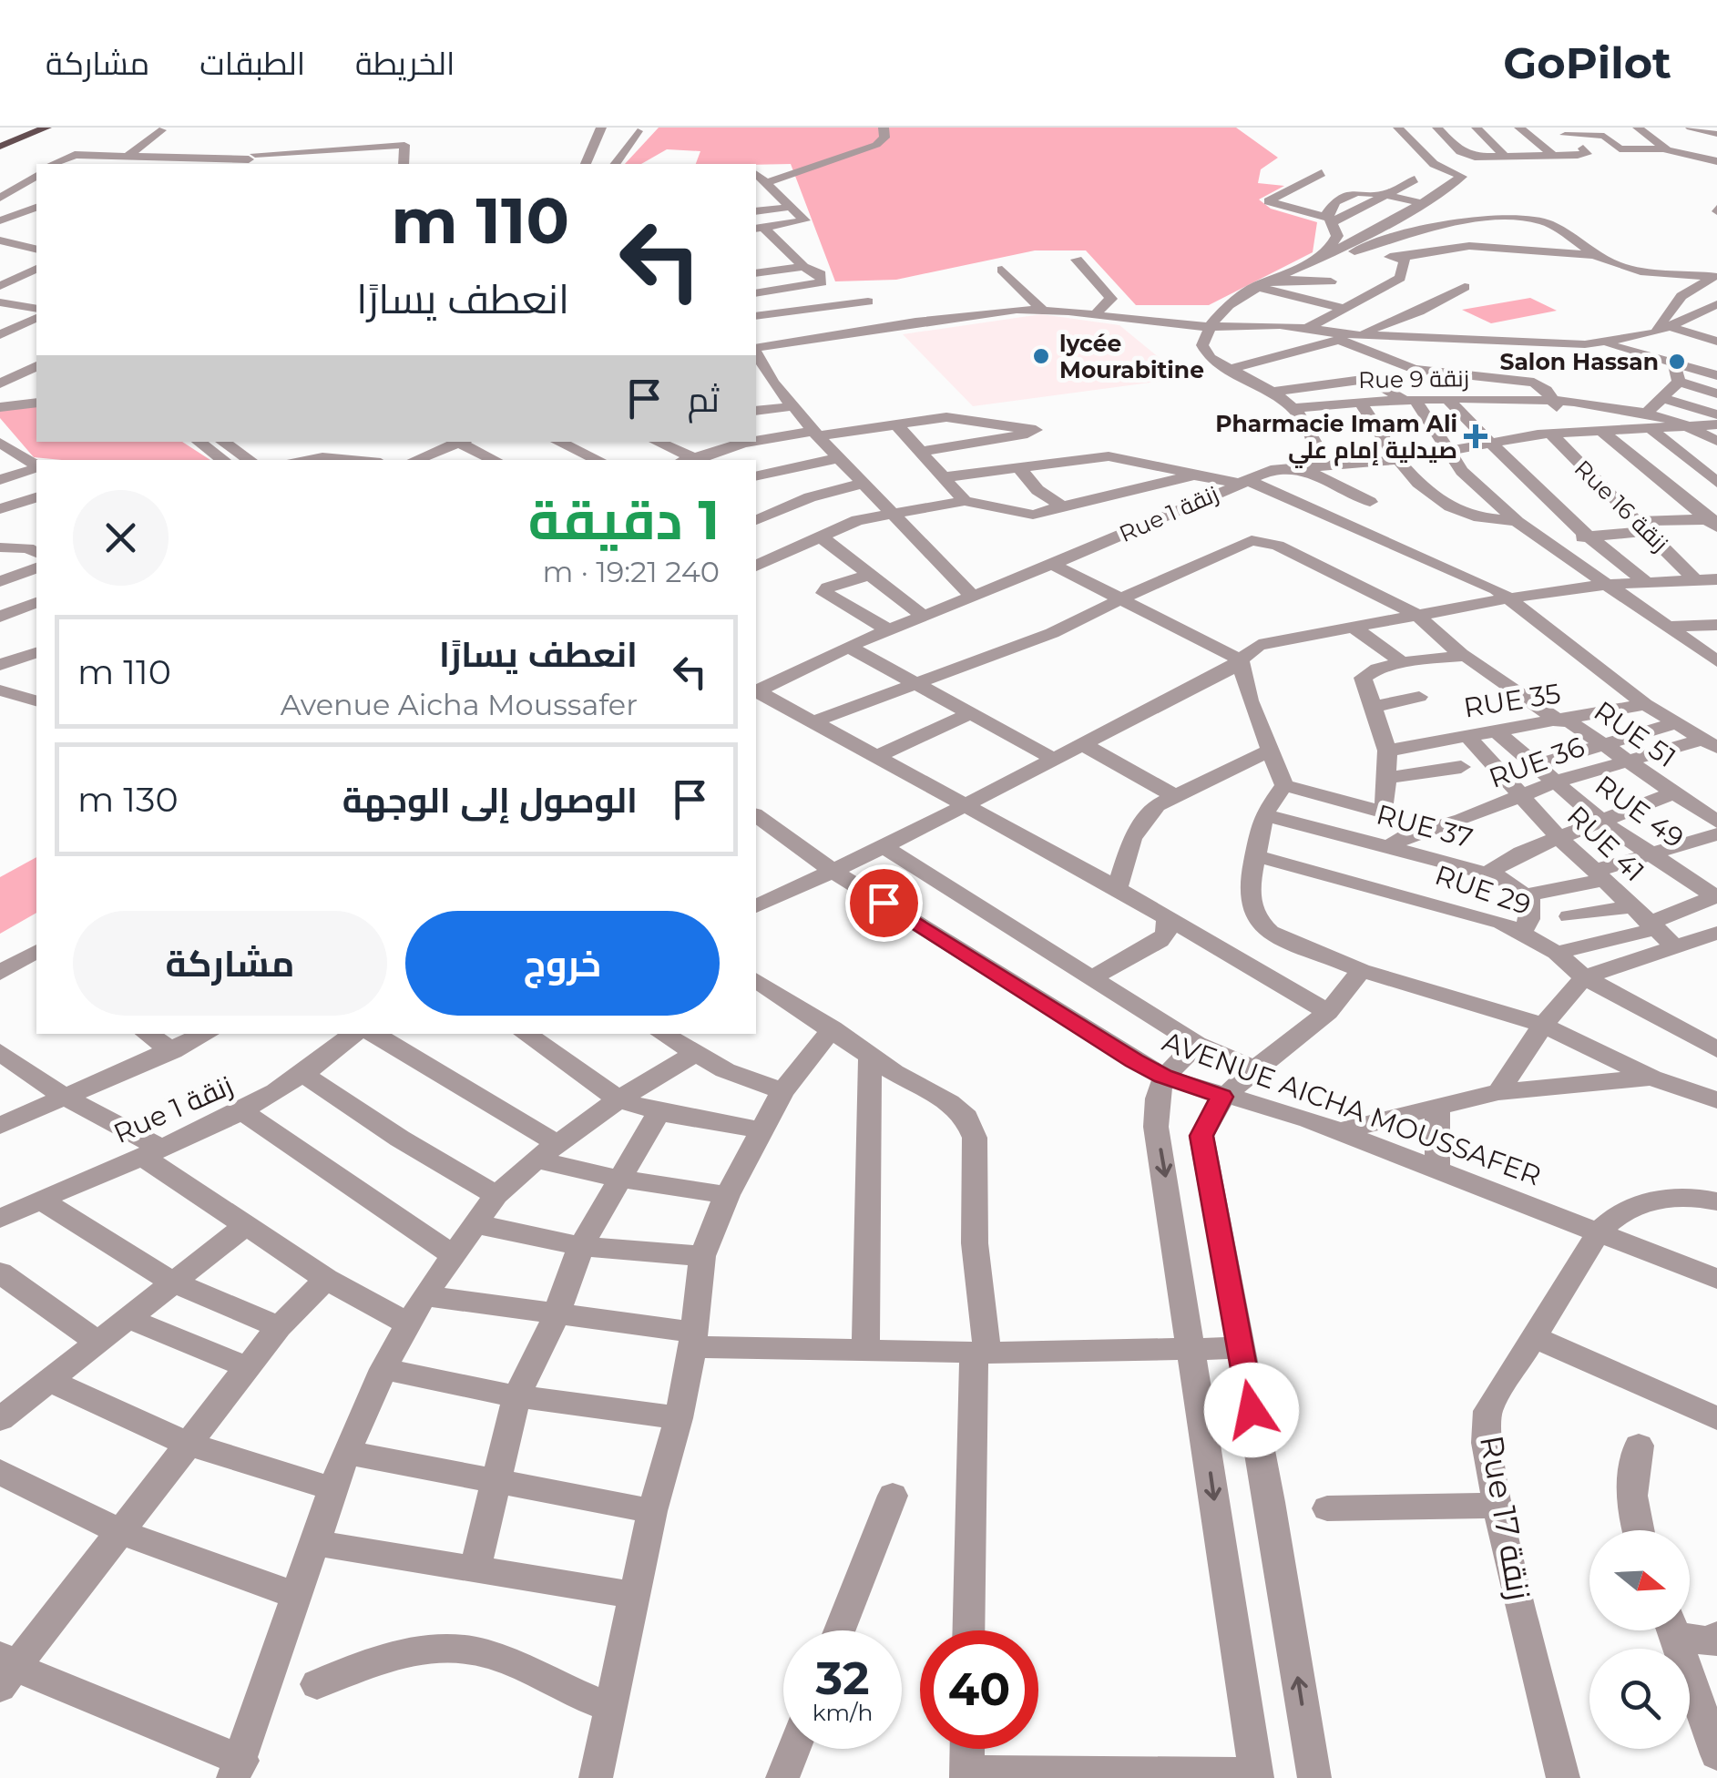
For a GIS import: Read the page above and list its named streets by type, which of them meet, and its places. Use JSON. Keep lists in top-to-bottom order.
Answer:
{
  "streets": {
    "street": [
      "Rue 9 زنقة",
      "Rue 16 زنقة",
      "Rue 1 زنقة",
      "RUE 35",
      "RUE 51",
      "RUE 36",
      "RUE 49",
      "RUE 37",
      "RUE 41",
      "RUE 29",
      "AVENUE AICHA MOUSSAFER",
      "Rue 17 زنقة"
    ]
  },
  "crossings": [
    ["Rue 9 زنقة", "Rue 16 زنقة"],
    ["Rue 9 زنقة", "Rue 1 زنقة"],
    ["Rue 16 زنقة", "Rue 1 زنقة"],
    ["RUE 35", "RUE 51"],
    ["RUE 35", "RUE 49"],
    ["RUE 35", "RUE 41"],
    ["RUE 51", "RUE 36"],
    ["RUE 36", "RUE 49"],
    ["RUE 36", "RUE 37"],
    ["RUE 36", "RUE 41"],
    ["AVENUE AICHA MOUSSAFER", "Rue 17 زنقة"]
  ],
  "places": {
    "other": ["lycée Mourabitine", "Salon Hassan"],
    "health": ["Pharmacie Imam Ali صيدلية إمام علي"]
  },
  "north": "right",
  "page": {
    "header": "GoPilot",
    "nav": ["الخريطة", "الطبقات", "مشاركة"],
    "turn": ["110 m", "انعطف يسارًا"],
    "then": "ثم",
    "heading": ["1 دقيقة", "240 m · 19:21"],
    "list": [
      {
        "name": "انعطف يسارًا",
        "note": "Avenue Aicha Moussafer",
        "value": "110 m"
      },
      {
        "name": "الوصول إلى الوجهة",
        "value": "130 m"
      }
    ],
    "buttons": ["خروج", "مشاركة"],
    "speed": "32 km/h",
    "limit": "40"
  }
}
